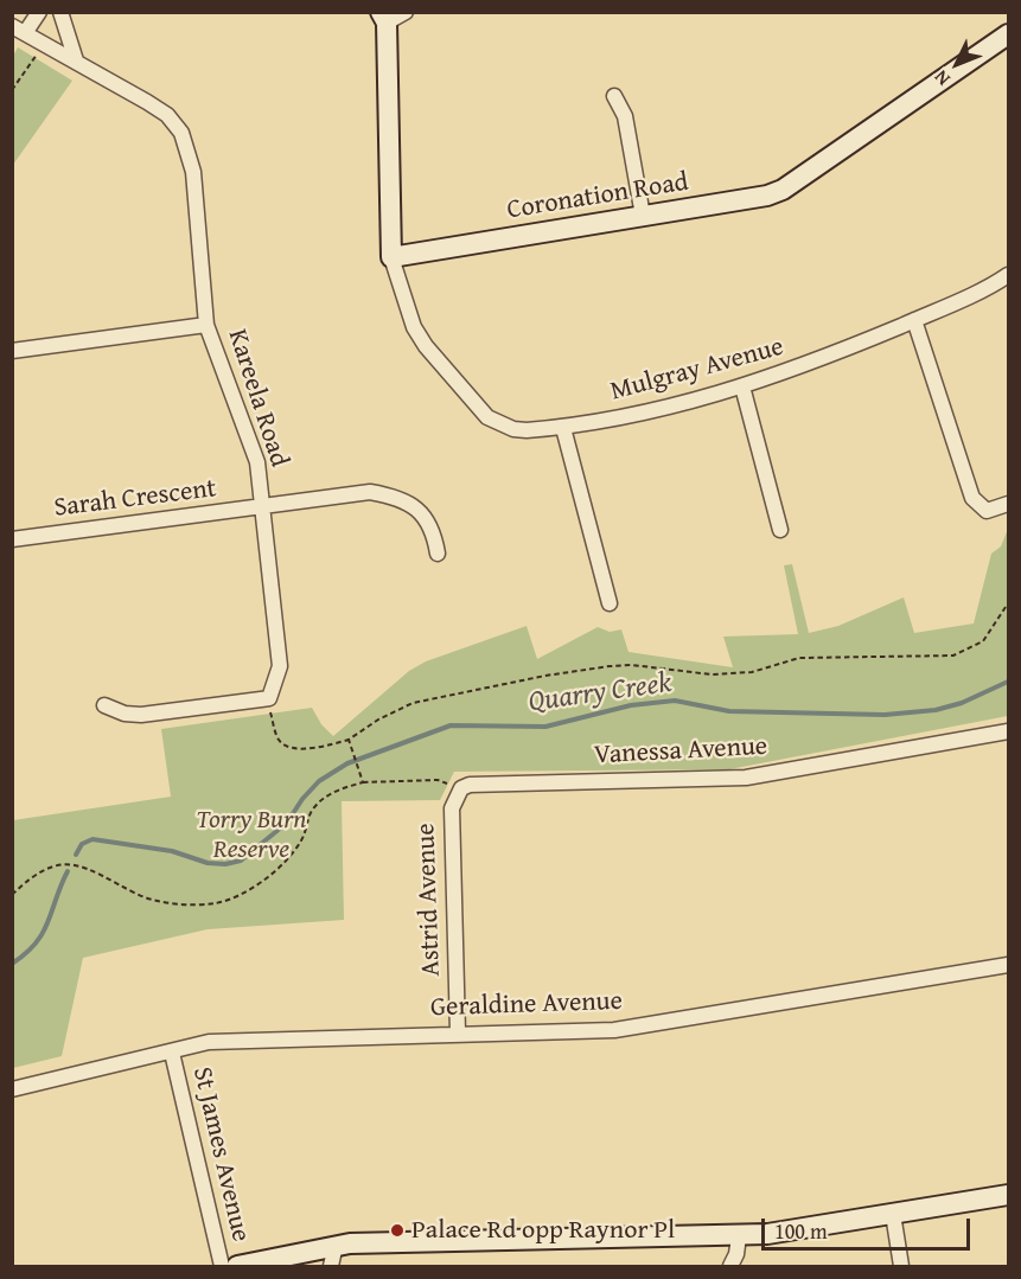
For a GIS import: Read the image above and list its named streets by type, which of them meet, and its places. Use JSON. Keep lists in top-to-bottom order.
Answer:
{
  "streets": {
    "street": [
      "Coronation Road",
      "Mulgray Avenue",
      "Kareela Road",
      "Sarah Crescent",
      "Vanessa Avenue",
      "Astrid Avenue",
      "Geraldine Avenue",
      "St James Avenue"
    ]
  },
  "crossings": [
    ["Coronation Road", "Mulgray Avenue"],
    ["Kareela Road", "Sarah Crescent"],
    ["Vanessa Avenue", "Astrid Avenue"],
    ["Astrid Avenue", "Geraldine Avenue"],
    ["Geraldine Avenue", "St James Avenue"]
  ],
  "water": ["Quarry Creek"],
  "parks": ["Torry Burn Reserve"],
  "places": ["Palace Rd opp Raynor Pl"],
  "scale_bar": "100 m",
  "north": "bottom left"
}
